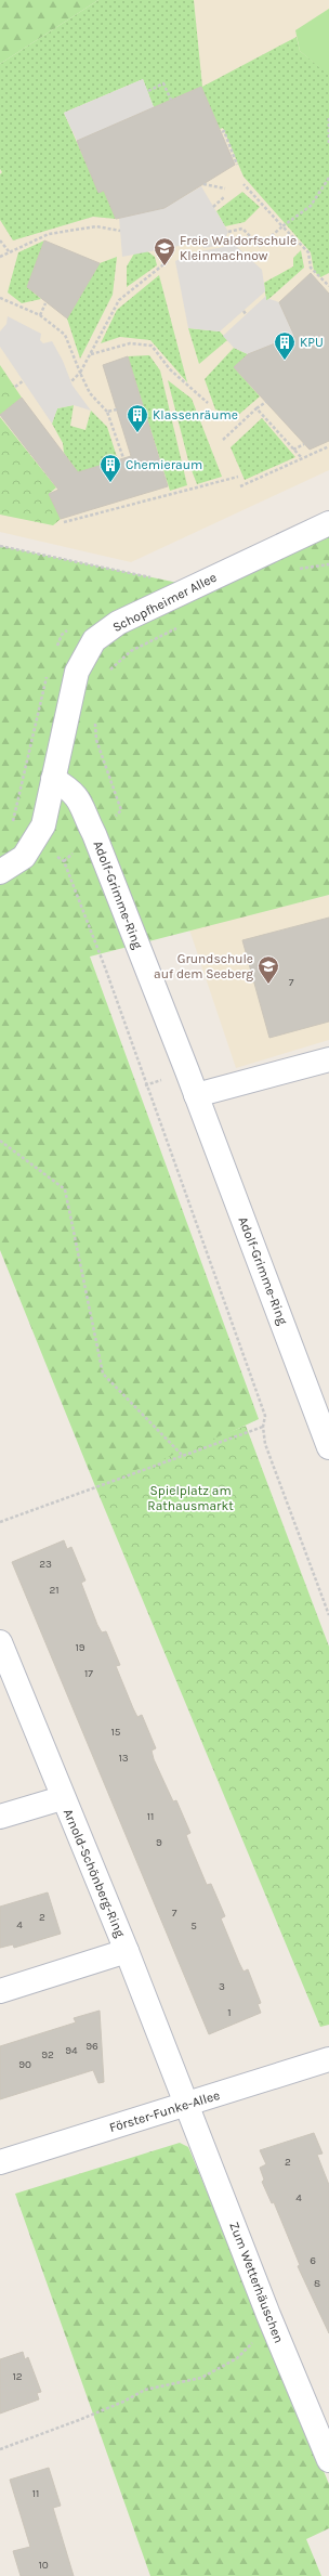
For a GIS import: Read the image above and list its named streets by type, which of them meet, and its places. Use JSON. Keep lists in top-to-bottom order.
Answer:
{
  "streets": {
    "street": [
      "Schopfheimer Allee",
      "Adolf-Grimme-Ring",
      "Arnold-Schönberg-Ring",
      "Förster-Funke-Allee",
      "Zum Wetterhäuschen"
    ]
  },
  "crossings": [
    ["Schopfheimer Allee", "Adolf-Grimme-Ring"],
    ["Arnold-Schönberg-Ring", "Förster-Funke-Allee"],
    ["Arnold-Schönberg-Ring", "Zum Wetterhäuschen"],
    ["Förster-Funke-Allee", "Zum Wetterhäuschen"]
  ],
  "parks": ["Spielplatz am Rathausmarkt"],
  "places": {
    "school or university": ["Freie Waldorfschule Kleinmachnow", "Grundschule auf dem Seeberg"],
    "building": ["KPU", "Klassenräume", "Chemieraum"]
  },
  "house_numbers": [
    "7",
    "23",
    "21",
    "19",
    "17",
    "15",
    "13",
    "11",
    "9",
    "7",
    "2",
    "4",
    "5",
    "3",
    "1",
    "96",
    "94",
    "92",
    "90",
    "2",
    "4",
    "6",
    "8",
    "12",
    "11",
    "10"
  ]
}
